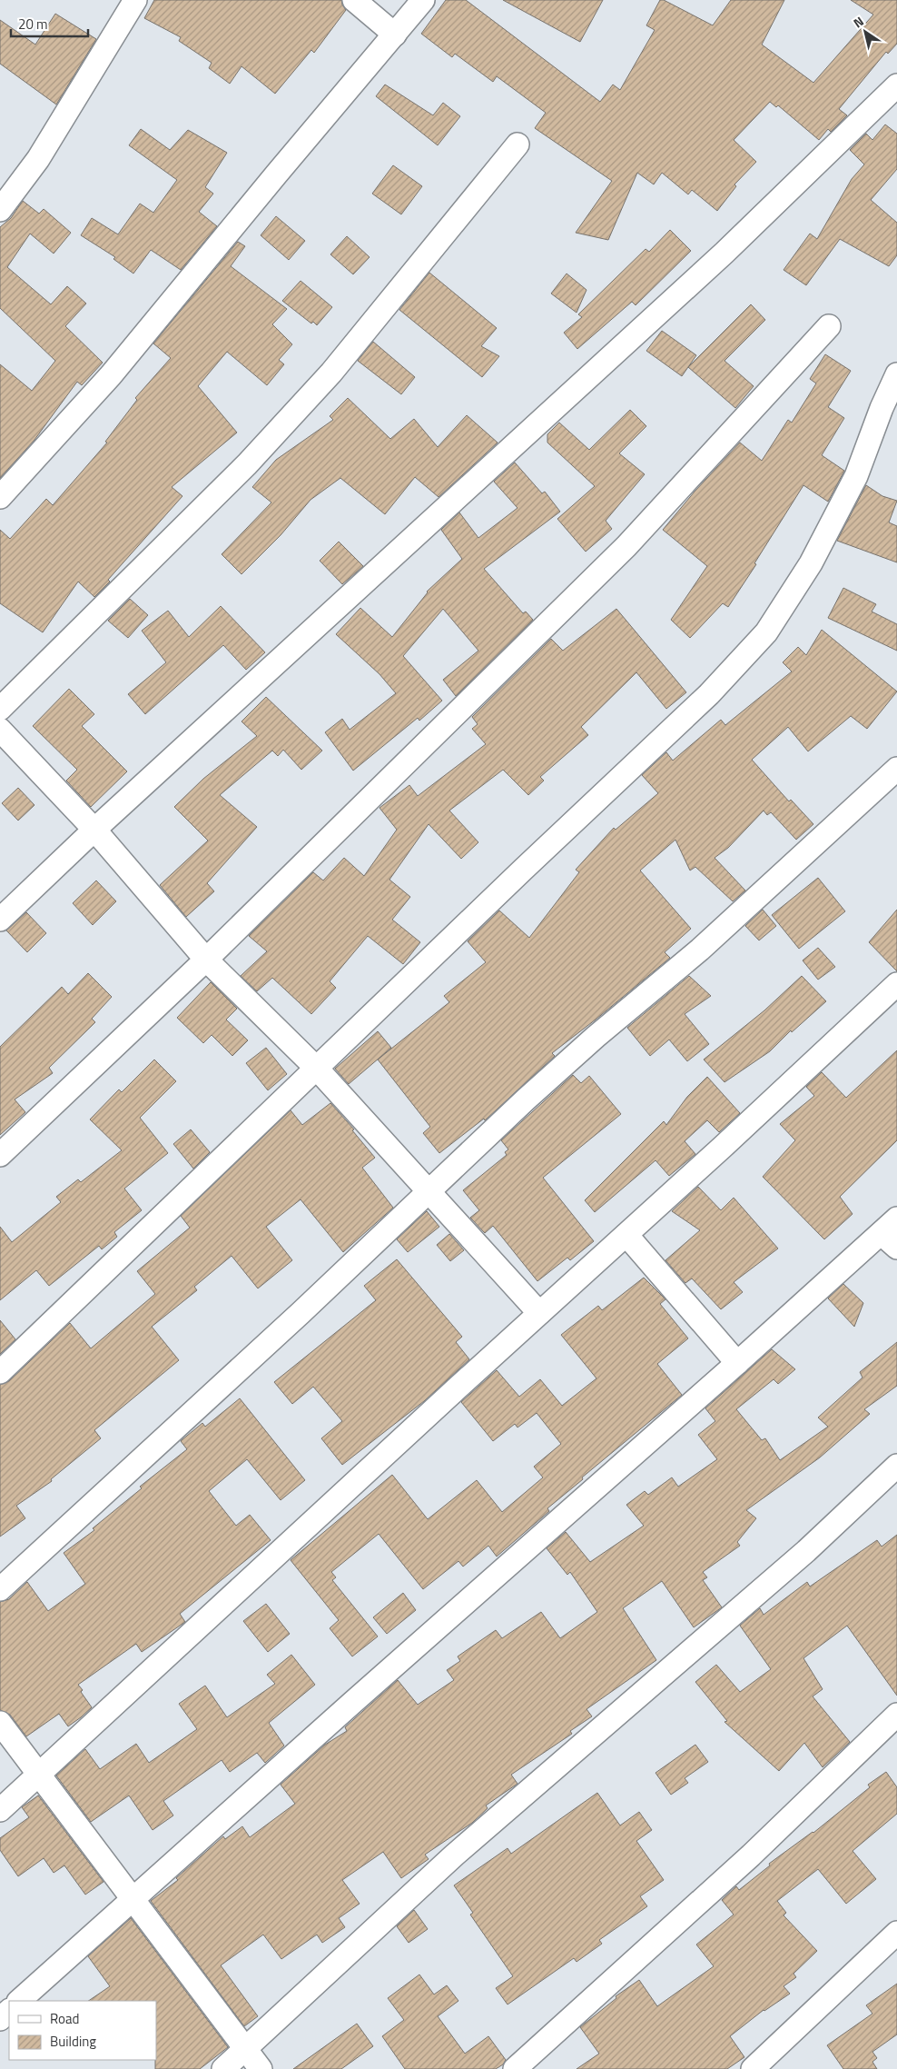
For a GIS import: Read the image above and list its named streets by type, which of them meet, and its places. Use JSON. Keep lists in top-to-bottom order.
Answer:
{
  "legend": ["Road", "Building"],
  "scale_bar": "20 m",
  "north": "top left"
}
